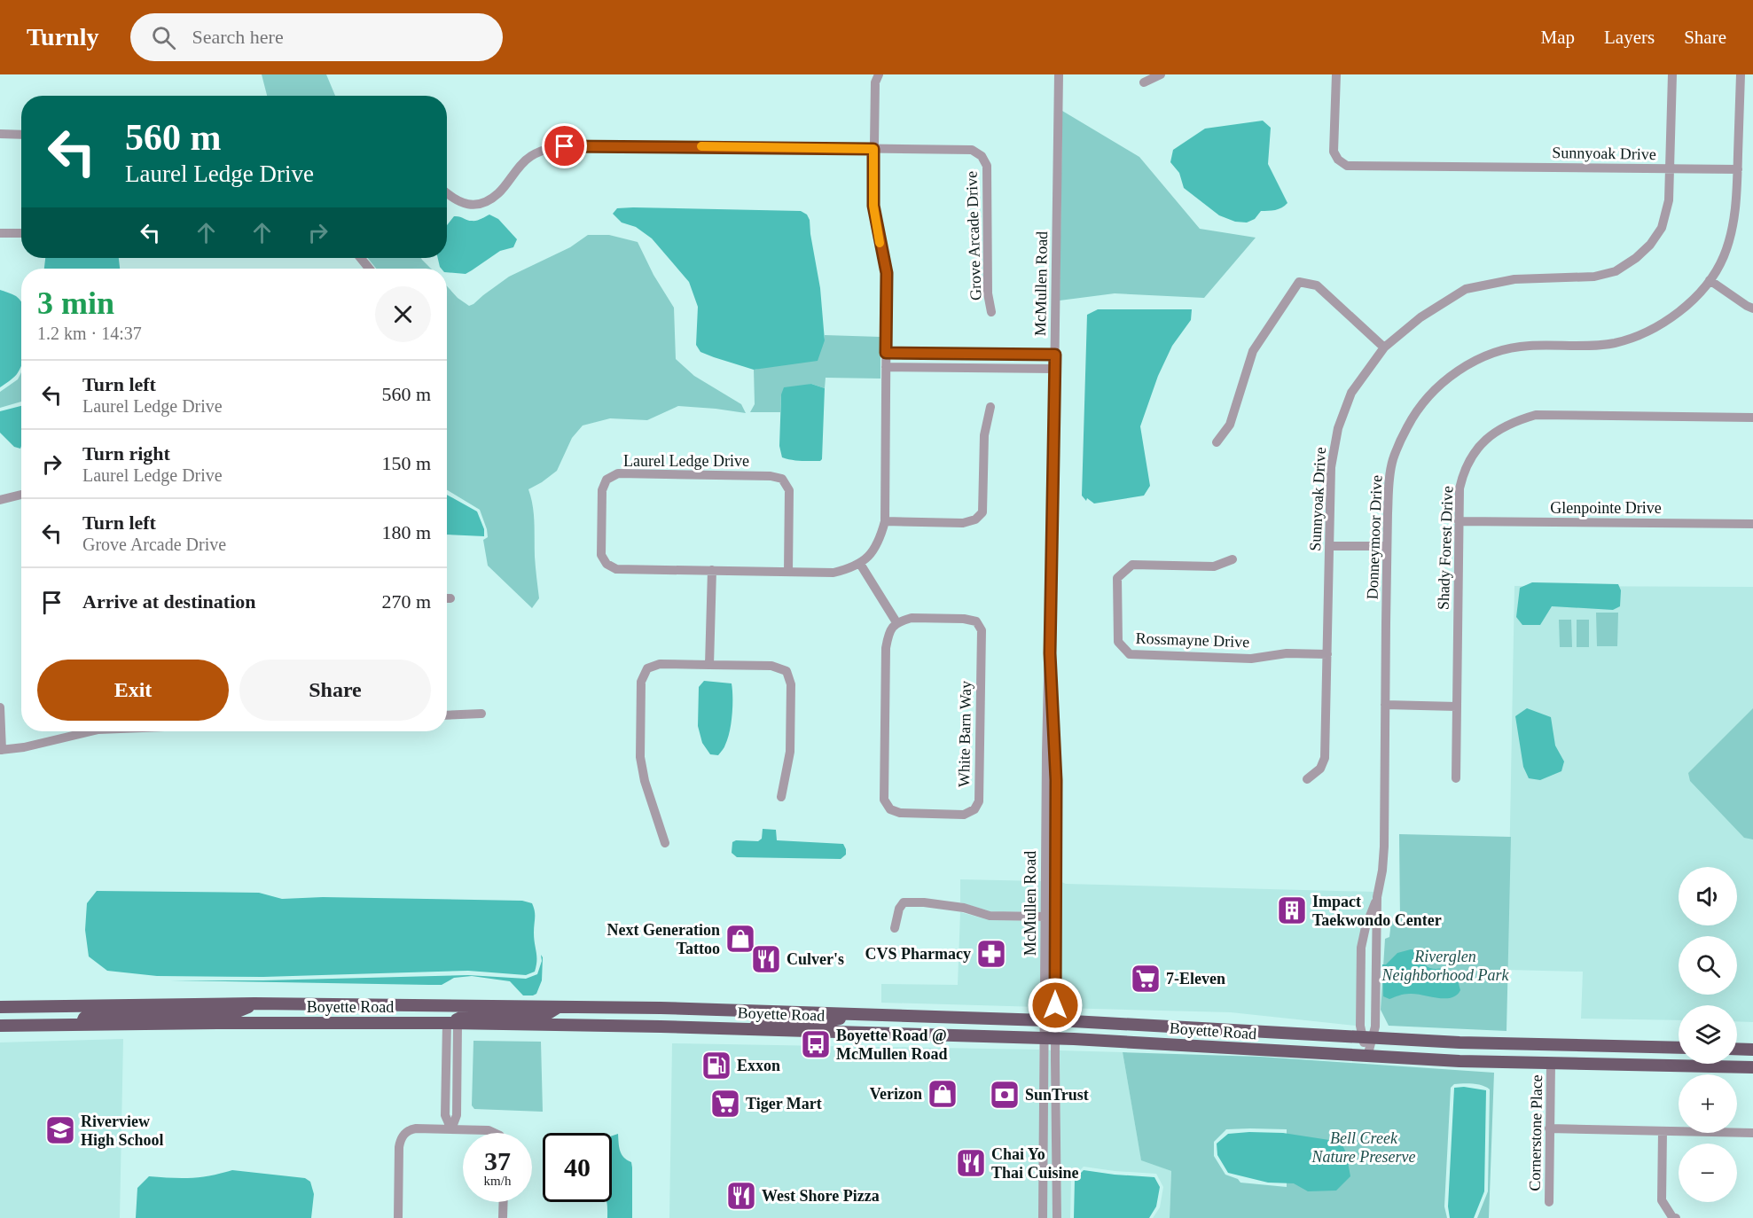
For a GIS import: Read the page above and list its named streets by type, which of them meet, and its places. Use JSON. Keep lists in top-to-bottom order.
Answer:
{
  "streets": {
    "main road": ["Boyette Road"],
    "street": [
      "Sunnyoak Drive",
      "Grove Arcade Drive",
      "McMullen Road",
      "Laurel Ledge Drive",
      "Glenpointe Drive",
      "Donneymoor Drive",
      "Shady Forest Drive",
      "Rossmayne Drive",
      "White Barn Way",
      "Cornerstone Place"
    ]
  },
  "crossings": [
    ["Sunnyoak Drive", "Donneymoor Drive"],
    ["Sunnyoak Drive", "Rossmayne Drive"],
    ["McMullen Road", "Boyette Road"],
    ["Glenpointe Drive", "Shady Forest Drive"],
    ["Donneymoor Drive", "Boyette Road"],
    ["Boyette Road", "Cornerstone Place"]
  ],
  "parks": ["Riverglen Neighborhood Park", "Bell Creek Nature Preserve"],
  "places": {
    "building": ["Impact Taekwondo Center"],
    "shop": ["Next Generation Tattoo", "Verizon"],
    "pharmacy": ["CVS Pharmacy"],
    "restaurant": ["Culver's", "Chai Yo Thai Cuisine", "West Shore Pizza"],
    "supermarket": ["7-Eleven", "Tiger Mart"],
    "bus stop": ["Boyette Road @ McMullen Road"],
    "fuel station": ["Exxon"],
    "bank": ["SunTrust"],
    "school or university": ["Riverview High School"]
  },
  "page": {
    "header": "Turnly",
    "search": "Search here",
    "nav": ["Map", "Layers", "Share"],
    "turn": ["560 m", "Laurel Ledge Drive"],
    "heading": ["3 min", "1.2 km · 14:37"],
    "list": [
      {
        "name": "Turn left",
        "note": "Laurel Ledge Drive",
        "value": "560 m"
      },
      {
        "name": "Turn right",
        "note": "Laurel Ledge Drive",
        "value": "150 m"
      },
      {
        "name": "Turn left",
        "note": "Grove Arcade Drive",
        "value": "180 m"
      },
      {
        "name": "Arrive at destination",
        "value": "270 m"
      }
    ],
    "buttons": ["Exit", "Share"],
    "map_buttons": ["+", "−"],
    "speed": "37 km/h",
    "limit": "40"
  }
}
